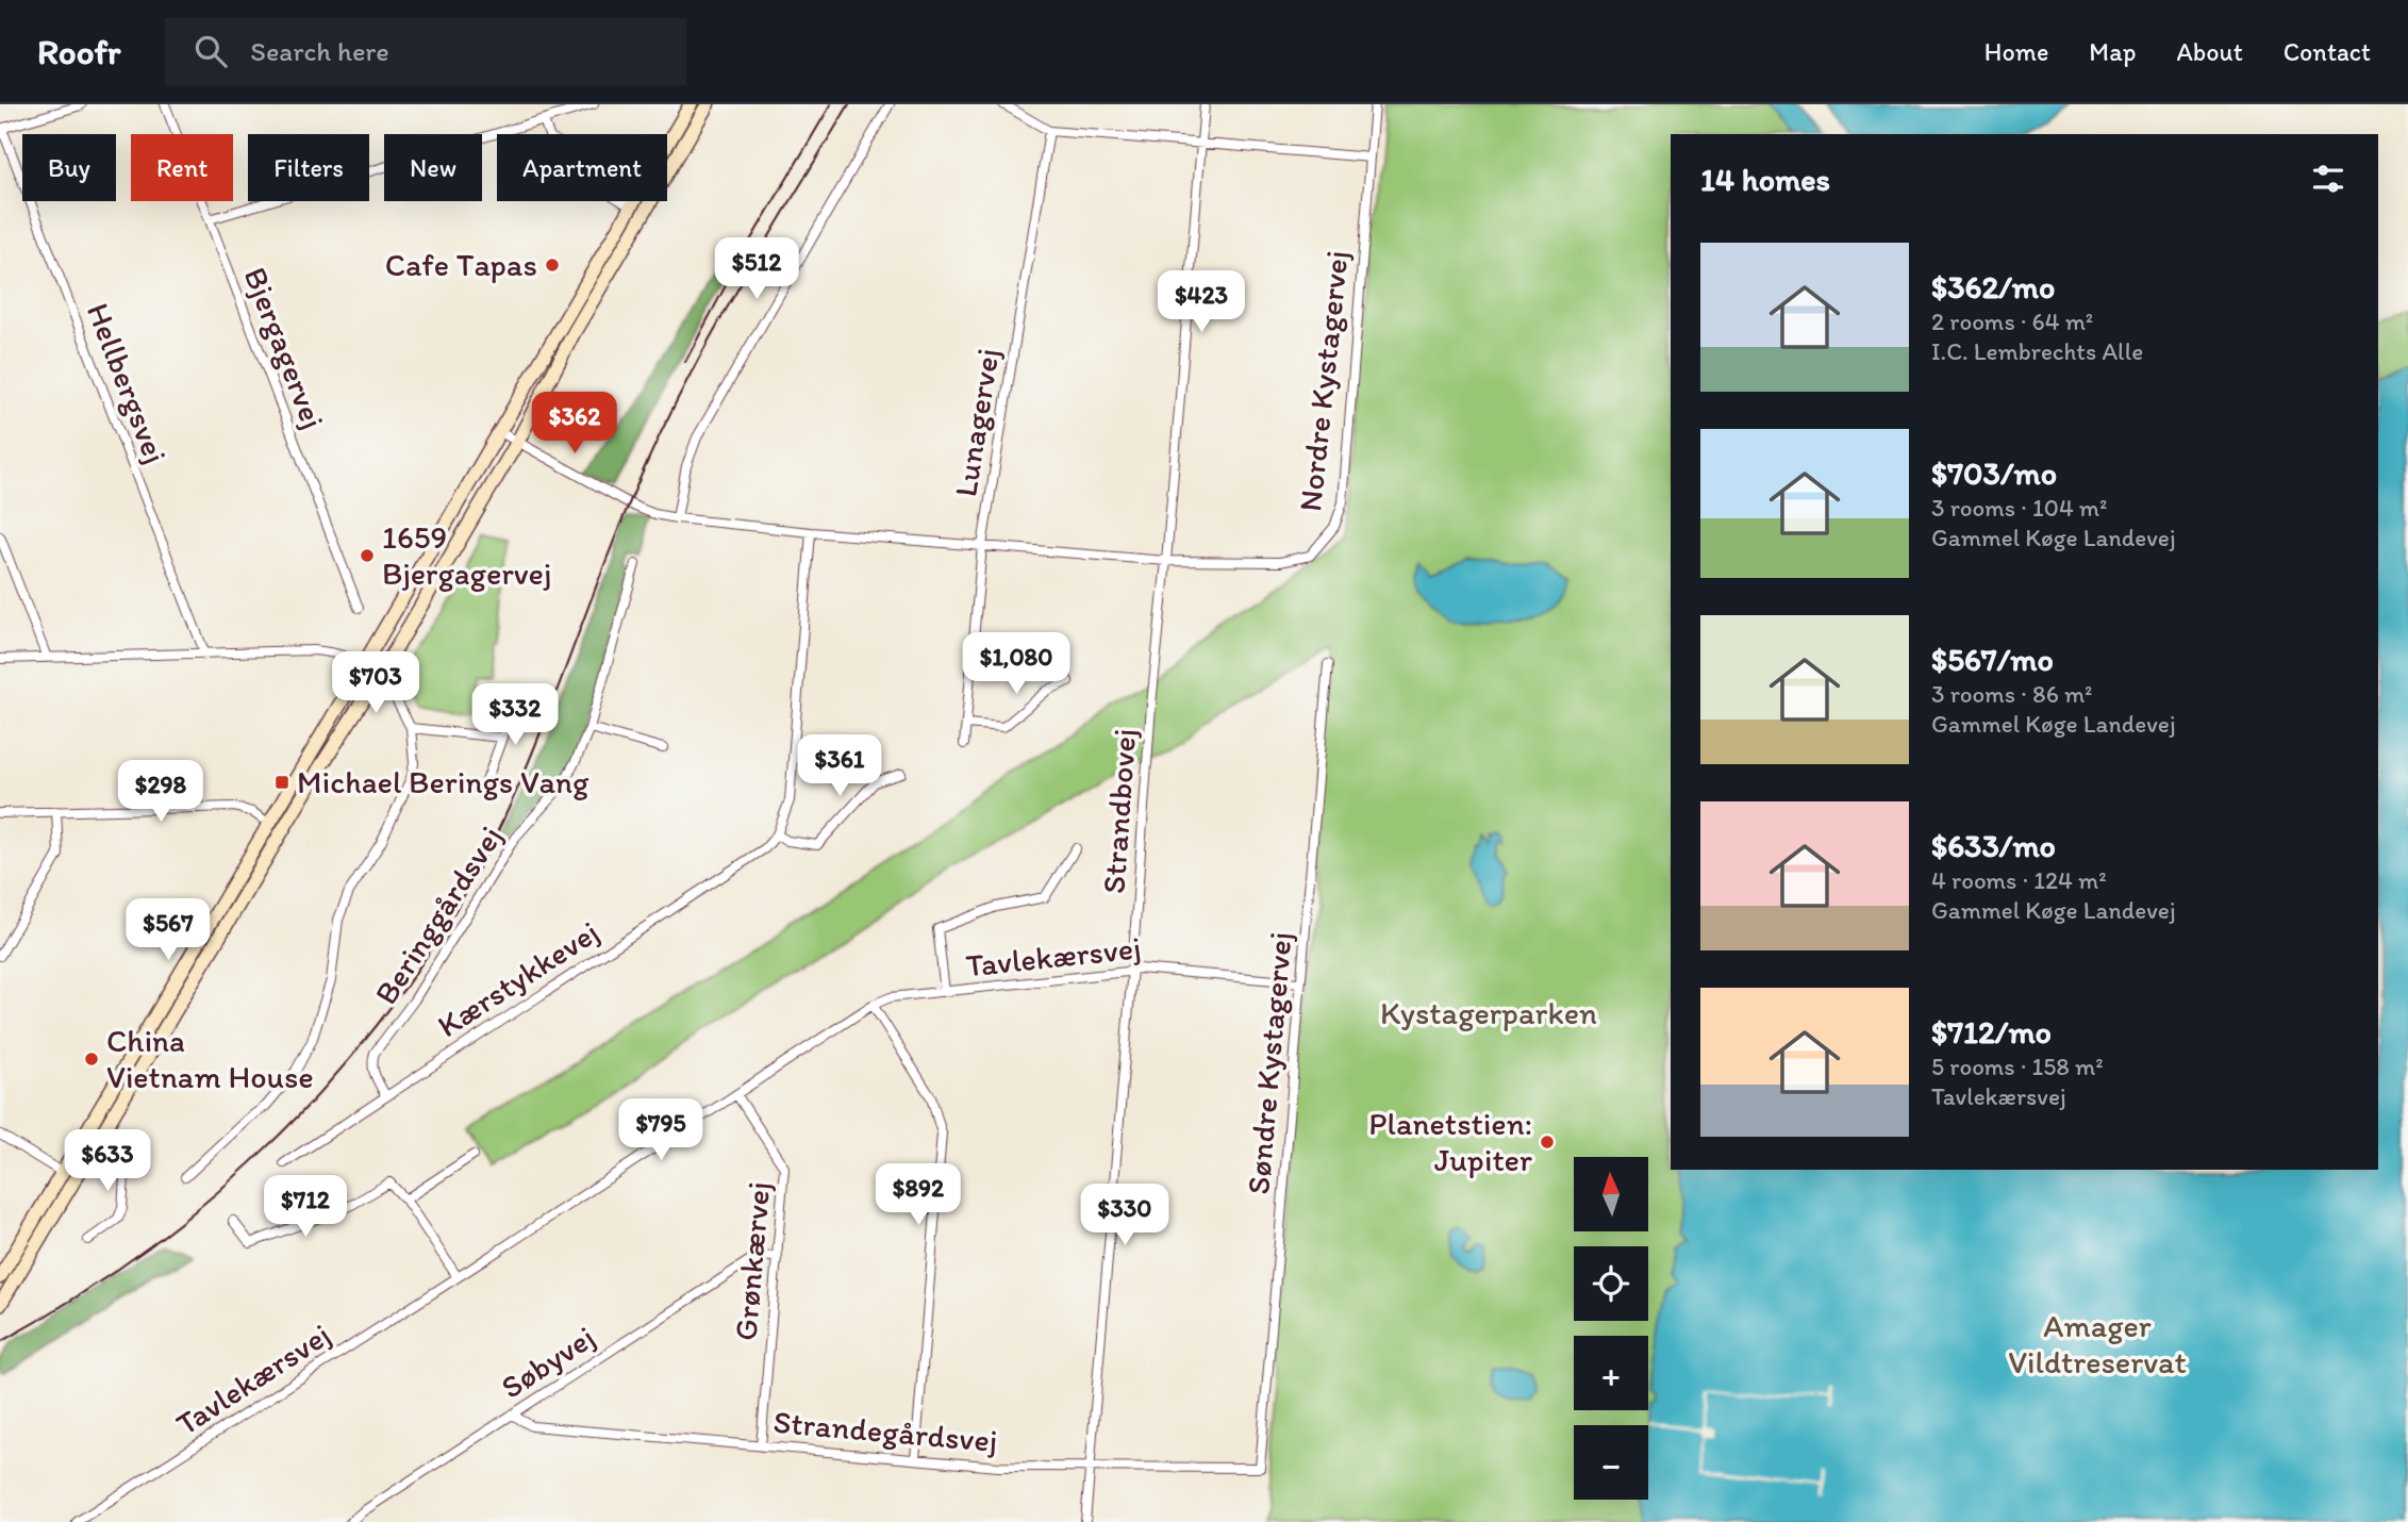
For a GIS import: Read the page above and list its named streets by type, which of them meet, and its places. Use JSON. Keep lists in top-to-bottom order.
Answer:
{
  "streets": {
    "street": [
      "Bjergagervej",
      "Nordre Kystagervej",
      "Hellbergsvej",
      "Lunagervej",
      "Strandbovej",
      "Beringgårdsvej",
      "Tavlekærsvej",
      "Kærstykkevej",
      "Søndre Kystagervej",
      "Grønkærvej",
      "Søbyvej",
      "Strandegårdsvej"
    ]
  },
  "crossings": [
    ["Nordre Kystagervej", "Lunagervej"],
    ["Nordre Kystagervej", "Strandbovej"],
    ["Nordre Kystagervej", "Kærstykkevej"],
    ["Strandbovej", "Tavlekærsvej"],
    ["Strandbovej", "Strandegårdsvej"],
    ["Beringgårdsvej", "Kærstykkevej"],
    ["Tavlekærsvej", "Søndre Kystagervej"],
    ["Tavlekærsvej", "Grønkærvej"],
    ["Søndre Kystagervej", "Strandegårdsvej"],
    ["Grønkærvej", "Søbyvej"],
    ["Grønkærvej", "Strandegårdsvej"],
    ["Søbyvej", "Strandegårdsvej"]
  ],
  "parks": ["Kystagerparken", "Amager Vildtreservat"],
  "places": {
    "other": [
      "Cafe Tapas",
      "1659 Bjergagervej",
      "China Vietnam House",
      "Planetstien: Jupiter"
    ],
    "transit": ["Michael Berings Vang"]
  },
  "north": "top",
  "page": {
    "header": "Roofr",
    "search": "Search here",
    "nav": [
      "Home",
      "Map",
      "About",
      "Contact"
    ],
    "chip": [
      "Buy",
      "Rent",
      "Filters",
      "New",
      "Apartment"
    ],
    "heading": "14 homes",
    "list": [
      {
        "name": "$362/mo",
        "note": "2 rooms · 64 m² · I.C. Lembrechts Alle"
      },
      {
        "name": "$703/mo",
        "note": "3 rooms · 104 m² · Gammel Køge Landevej"
      },
      {
        "name": "$567/mo",
        "note": "3 rooms · 86 m² · Gammel Køge Landevej"
      },
      {
        "name": "$633/mo",
        "note": "4 rooms · 124 m² · Gammel Køge Landevej"
      },
      {
        "name": "$712/mo",
        "note": "5 rooms · 158 m² · Tavlekærsvej"
      }
    ],
    "price": [
      "$512",
      "$423",
      "$362",
      "$1,080",
      "$703",
      "$332",
      "$361",
      "$298",
      "$567",
      "$795",
      "$633",
      "$892",
      "$712",
      "$330"
    ],
    "map_buttons": ["+", "−"]
  }
}
